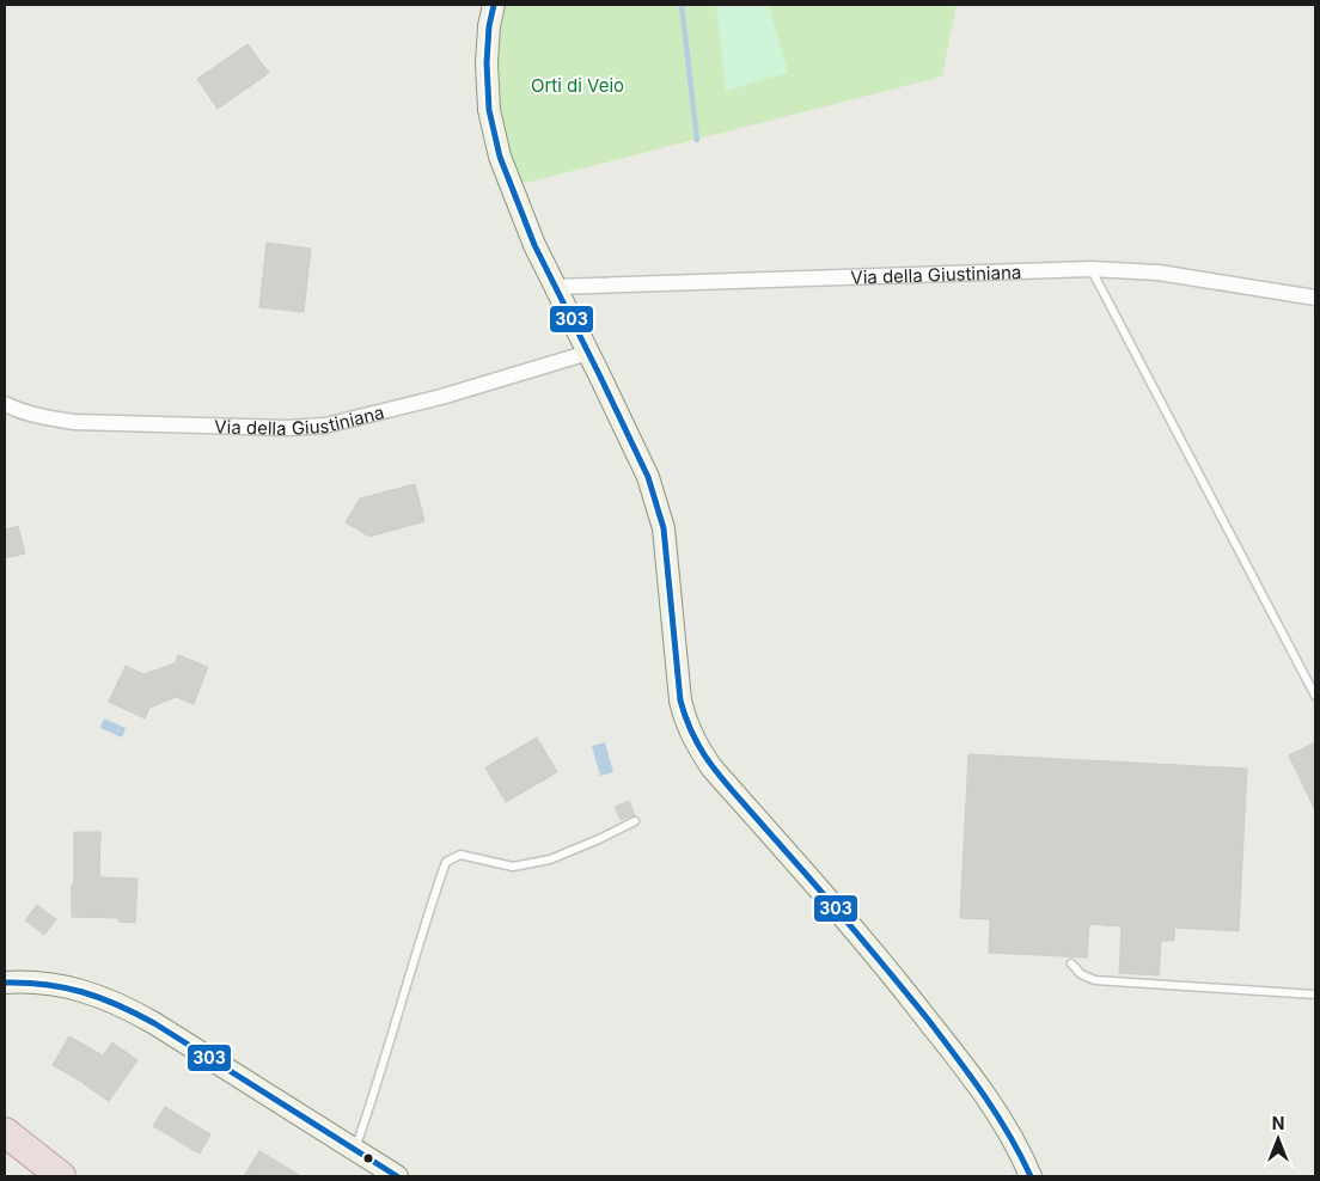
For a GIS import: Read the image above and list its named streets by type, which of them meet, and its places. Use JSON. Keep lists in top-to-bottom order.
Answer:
{
  "streets": {
    "street": ["Via della Giustiniana"]
  },
  "parks": ["Orti di Veio"],
  "lines": ["transit line 303"],
  "north": "top"
}
